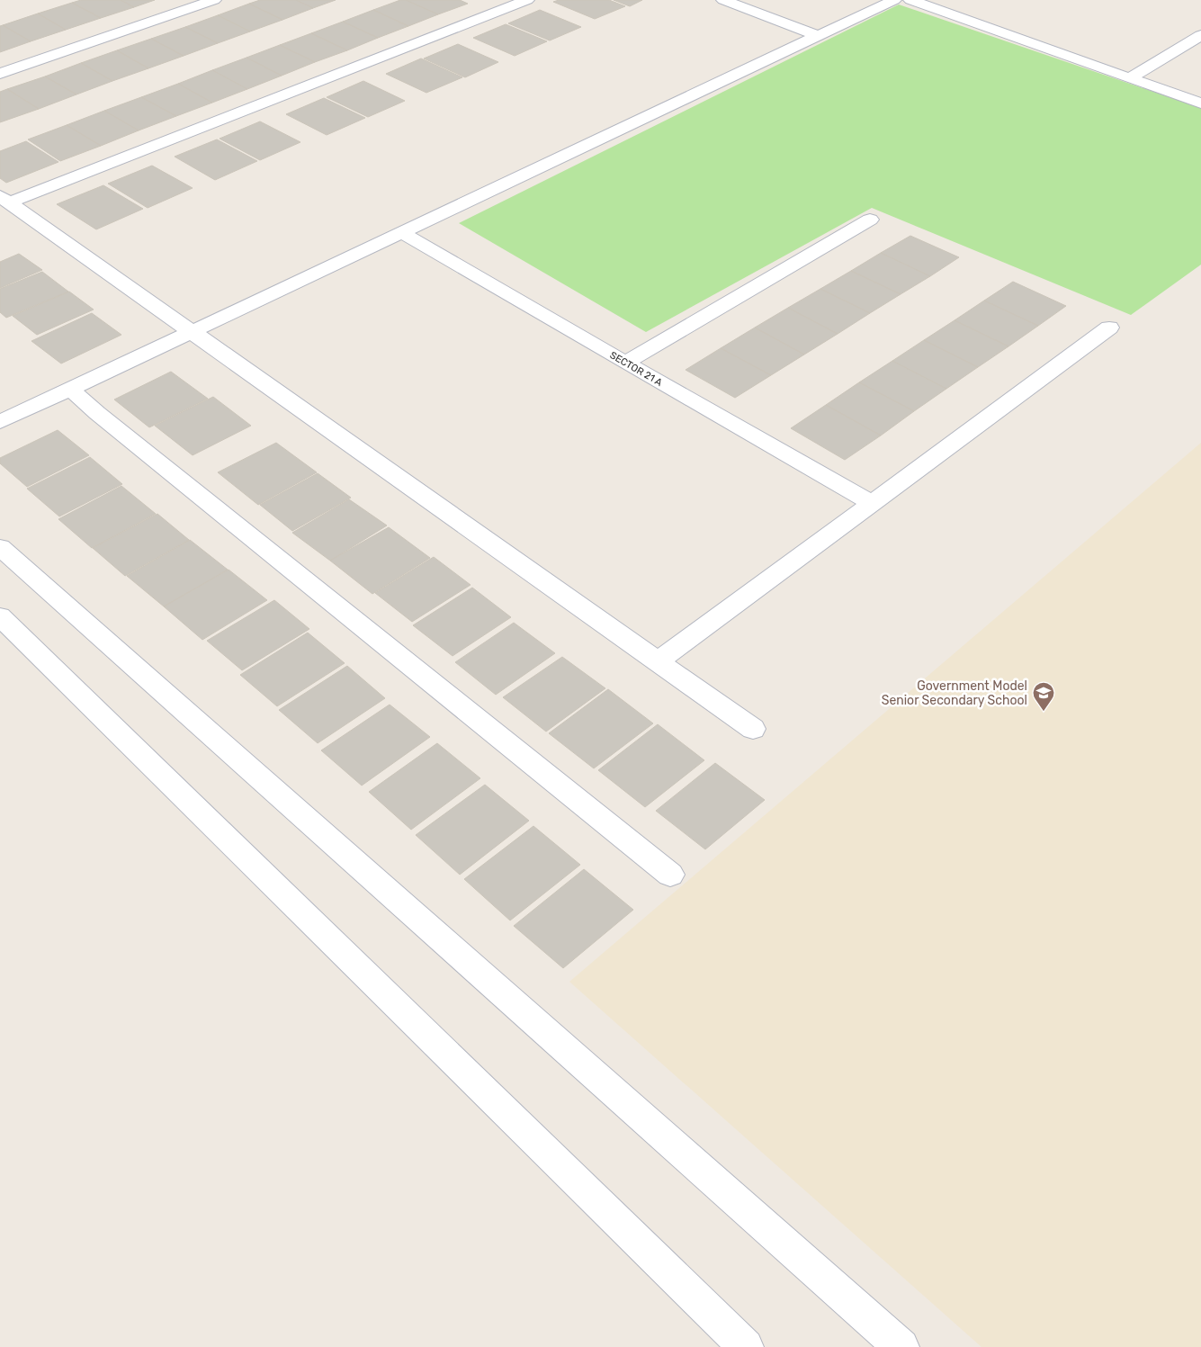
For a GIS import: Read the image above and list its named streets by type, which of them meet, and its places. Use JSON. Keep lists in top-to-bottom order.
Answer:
{
  "streets": {
    "street": ["SECTOR 21 A"]
  },
  "places": {
    "school or university": ["Government Model Senior Secondary School"]
  }
}
